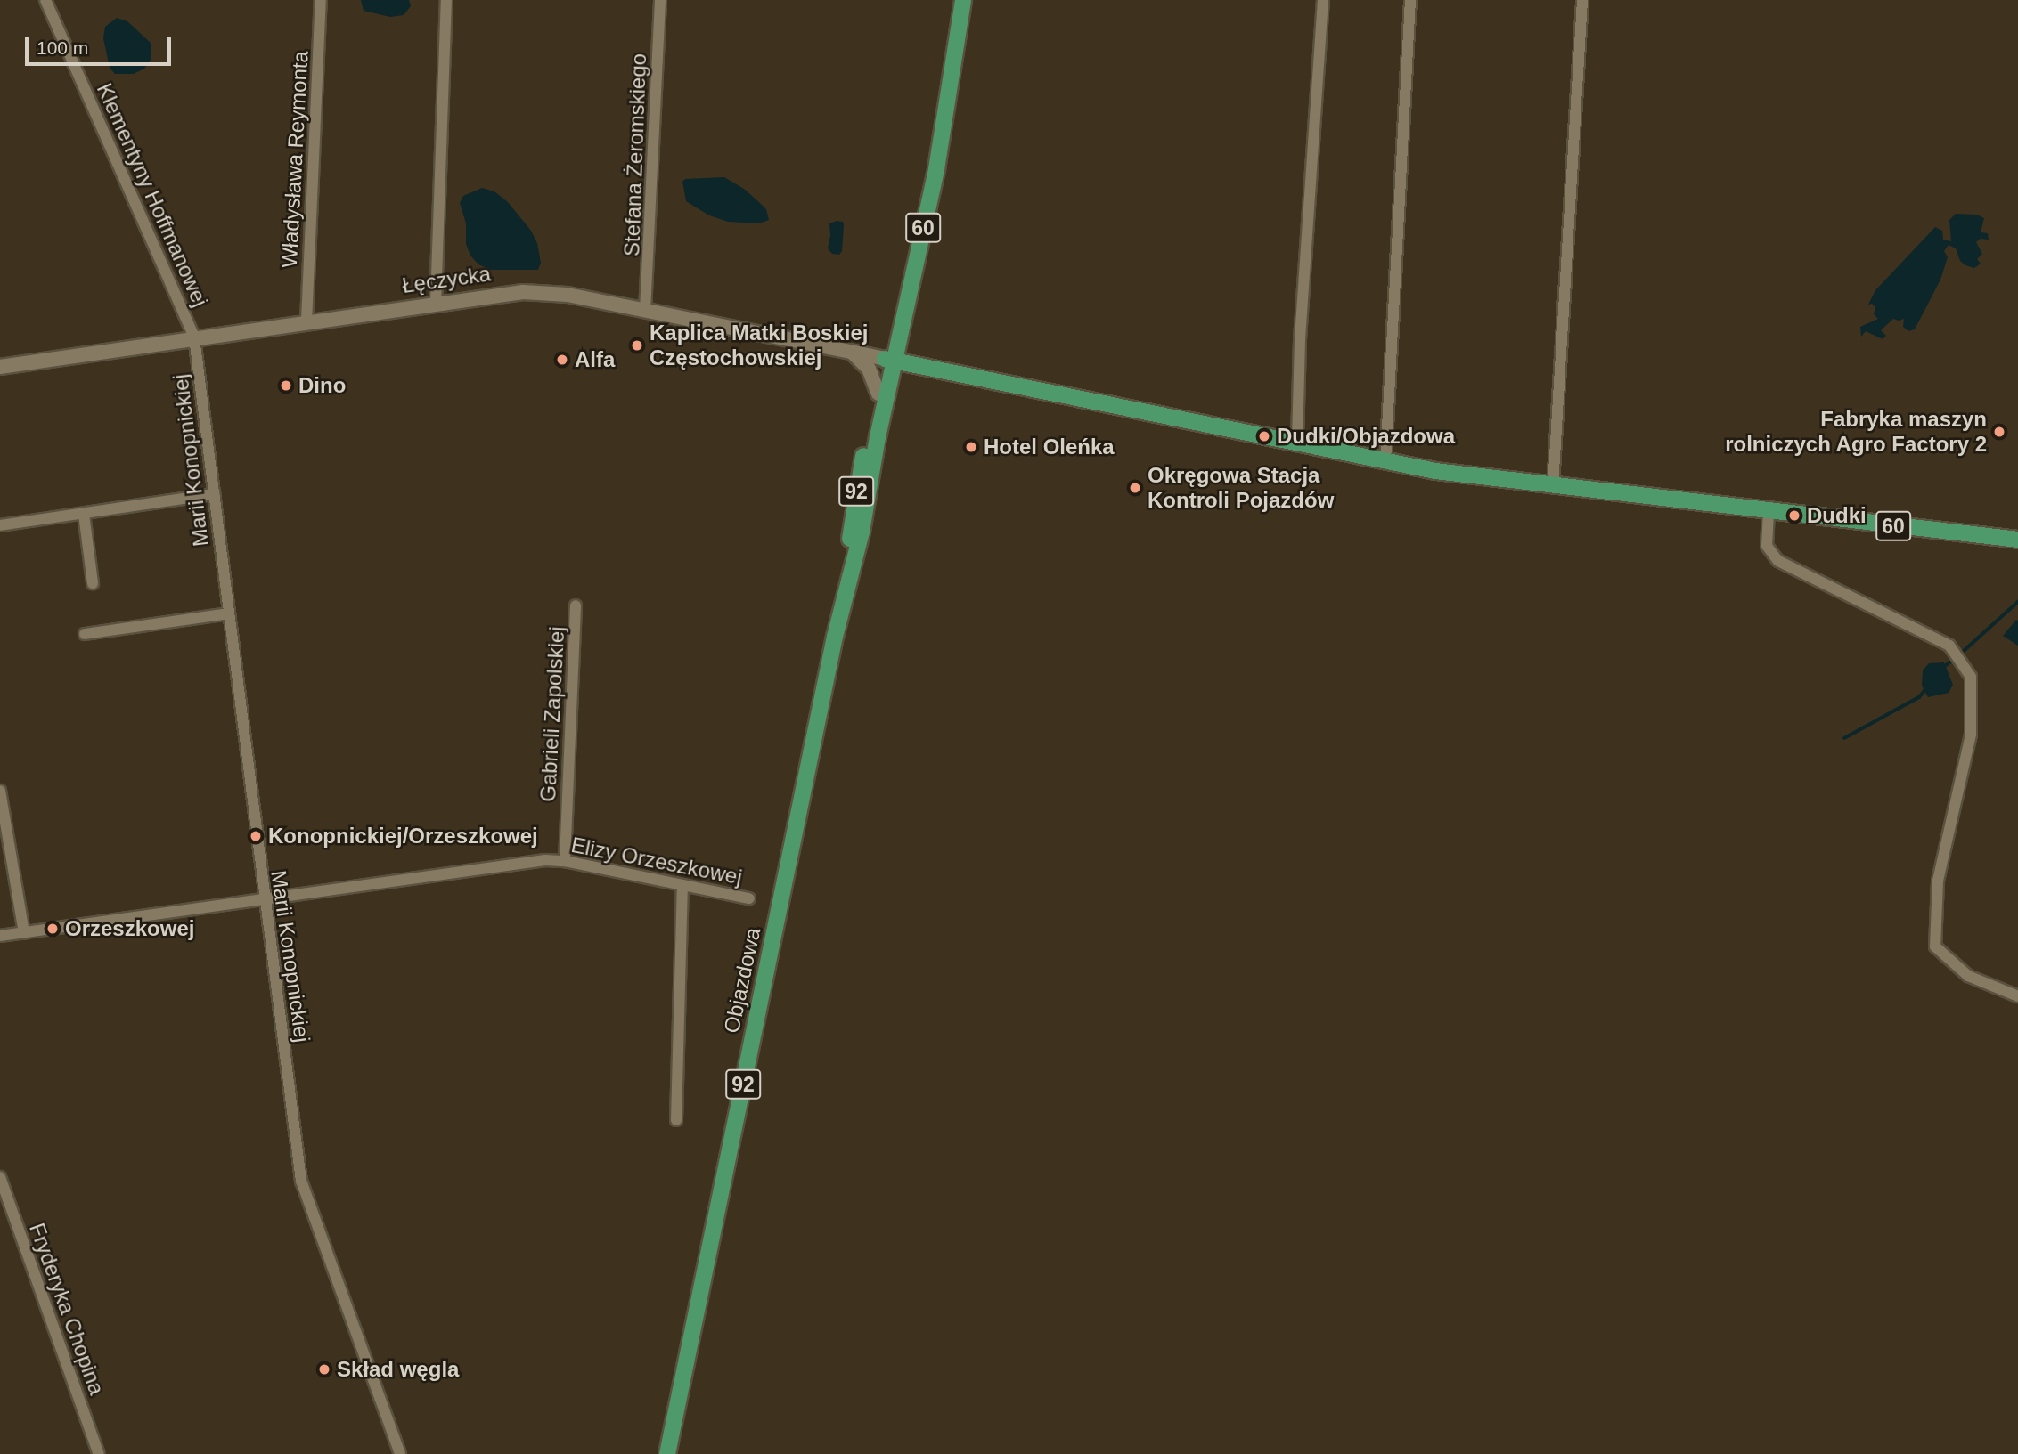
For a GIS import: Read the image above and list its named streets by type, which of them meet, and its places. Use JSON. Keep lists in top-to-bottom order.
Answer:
{
  "streets": {
    "main road": ["60", "92", "Objazdowa"],
    "street": [
      "Stefana Żeromskiego",
      "Władysława Reymonta",
      "Klementyny Hoffmanowej",
      "Łęczycka",
      "Marii Konopnickiej",
      "Gabrieli Zapolskiej",
      "Elizy Orzeszkowej",
      "Fryderyka Chopina"
    ]
  },
  "crossings": [
    ["Stefana Żeromskiego", "Łęczycka"],
    ["Władysława Reymonta", "Łęczycka"],
    ["Klementyny Hoffmanowej", "Łęczycka"],
    ["Klementyny Hoffmanowej", "Marii Konopnickiej"],
    ["60", "Łęczycka"],
    ["60", "Objazdowa"],
    ["Łęczycka", "Marii Konopnickiej"],
    ["Łęczycka", "Objazdowa"],
    ["Marii Konopnickiej", "Elizy Orzeszkowej"],
    ["Gabrieli Zapolskiej", "Elizy Orzeszkowej"]
  ],
  "places": [
    "Kaplica Matki Boskiej Częstochowskiej",
    "Alfa",
    "Dino",
    "Fabryka maszyn rolniczych Agro Factory 2",
    "Dudki/Objazdowa",
    "Hotel Oleńka",
    "Okręgowa Stacja Kontroli Pojazdów",
    "Dudki",
    "Konopnickiej/Orzeszkowej",
    "Orzeszkowej",
    "Skład węgla"
  ],
  "scale_bar": "100 m"
}
